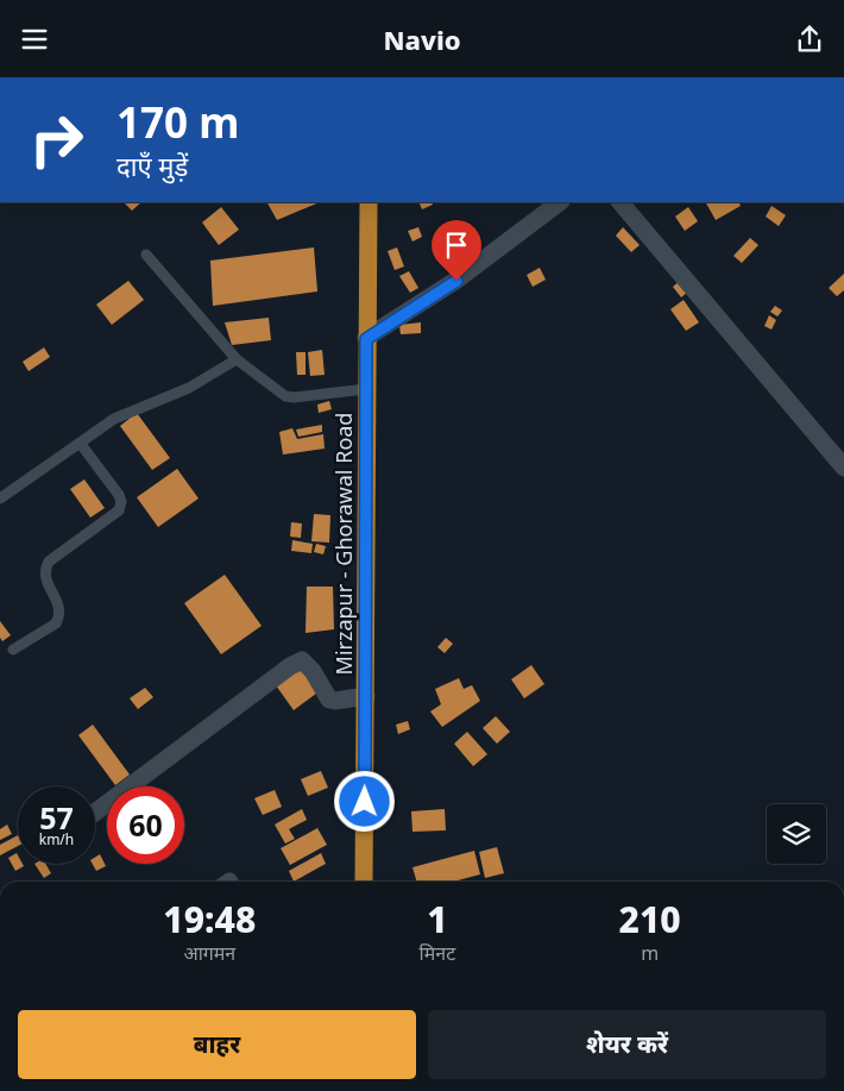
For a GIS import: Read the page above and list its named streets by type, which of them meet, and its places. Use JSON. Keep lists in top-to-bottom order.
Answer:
{
  "streets": {
    "main road": ["Mirzapur - Ghorawal Road"]
  },
  "page": {
    "header": "Navio",
    "turn": ["170 m", "दाएँ मुड़ें"],
    "speed": "57 km/h",
    "limit": "60",
    "eta": [
      "19:48",
      "आगमन",
      "1",
      "मिनट",
      "210",
      "m"
    ],
    "buttons": ["बाहर", "शेयर करें"]
  }
}
